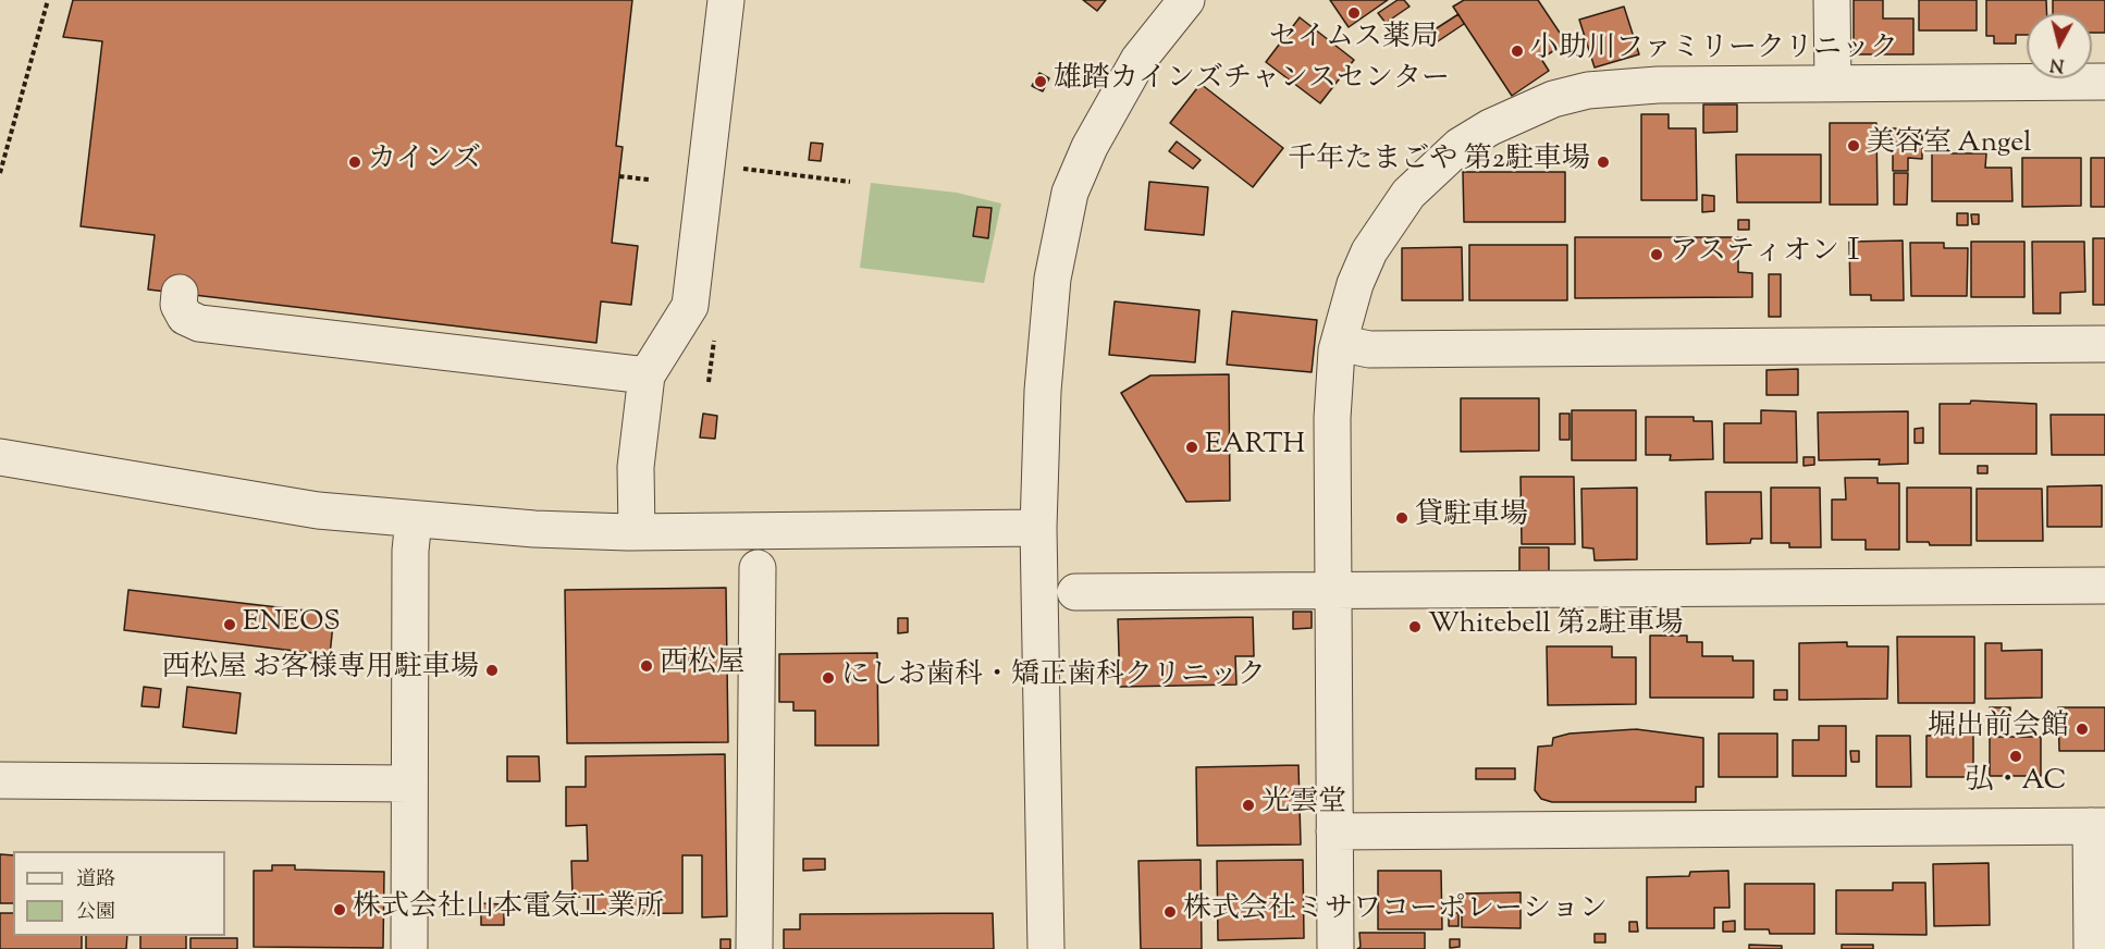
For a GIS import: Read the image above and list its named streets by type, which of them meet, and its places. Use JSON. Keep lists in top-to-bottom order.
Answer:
{
  "places": [
    "セイムス薬局",
    "小助川ファミリークリニック",
    "雄踏カインズチャンスセンター",
    "美容室 Angel",
    "カインズ",
    "千年たまごや 第2駐車場",
    "アスティオンⅠ",
    "EARTH",
    "貸駐車場",
    "ENEOS",
    "Whitebell 第2駐車場",
    "西松屋",
    "西松屋 お客様専用駐車場",
    "にしお歯科・矯正歯科クリニック",
    "堀出前会館",
    "弘・AC",
    "光雲堂",
    "株式会社山本電気工業所",
    "株式会社ミサワコーポレーション"
  ],
  "legend": ["道路", "公園"],
  "north": "bottom"
}
